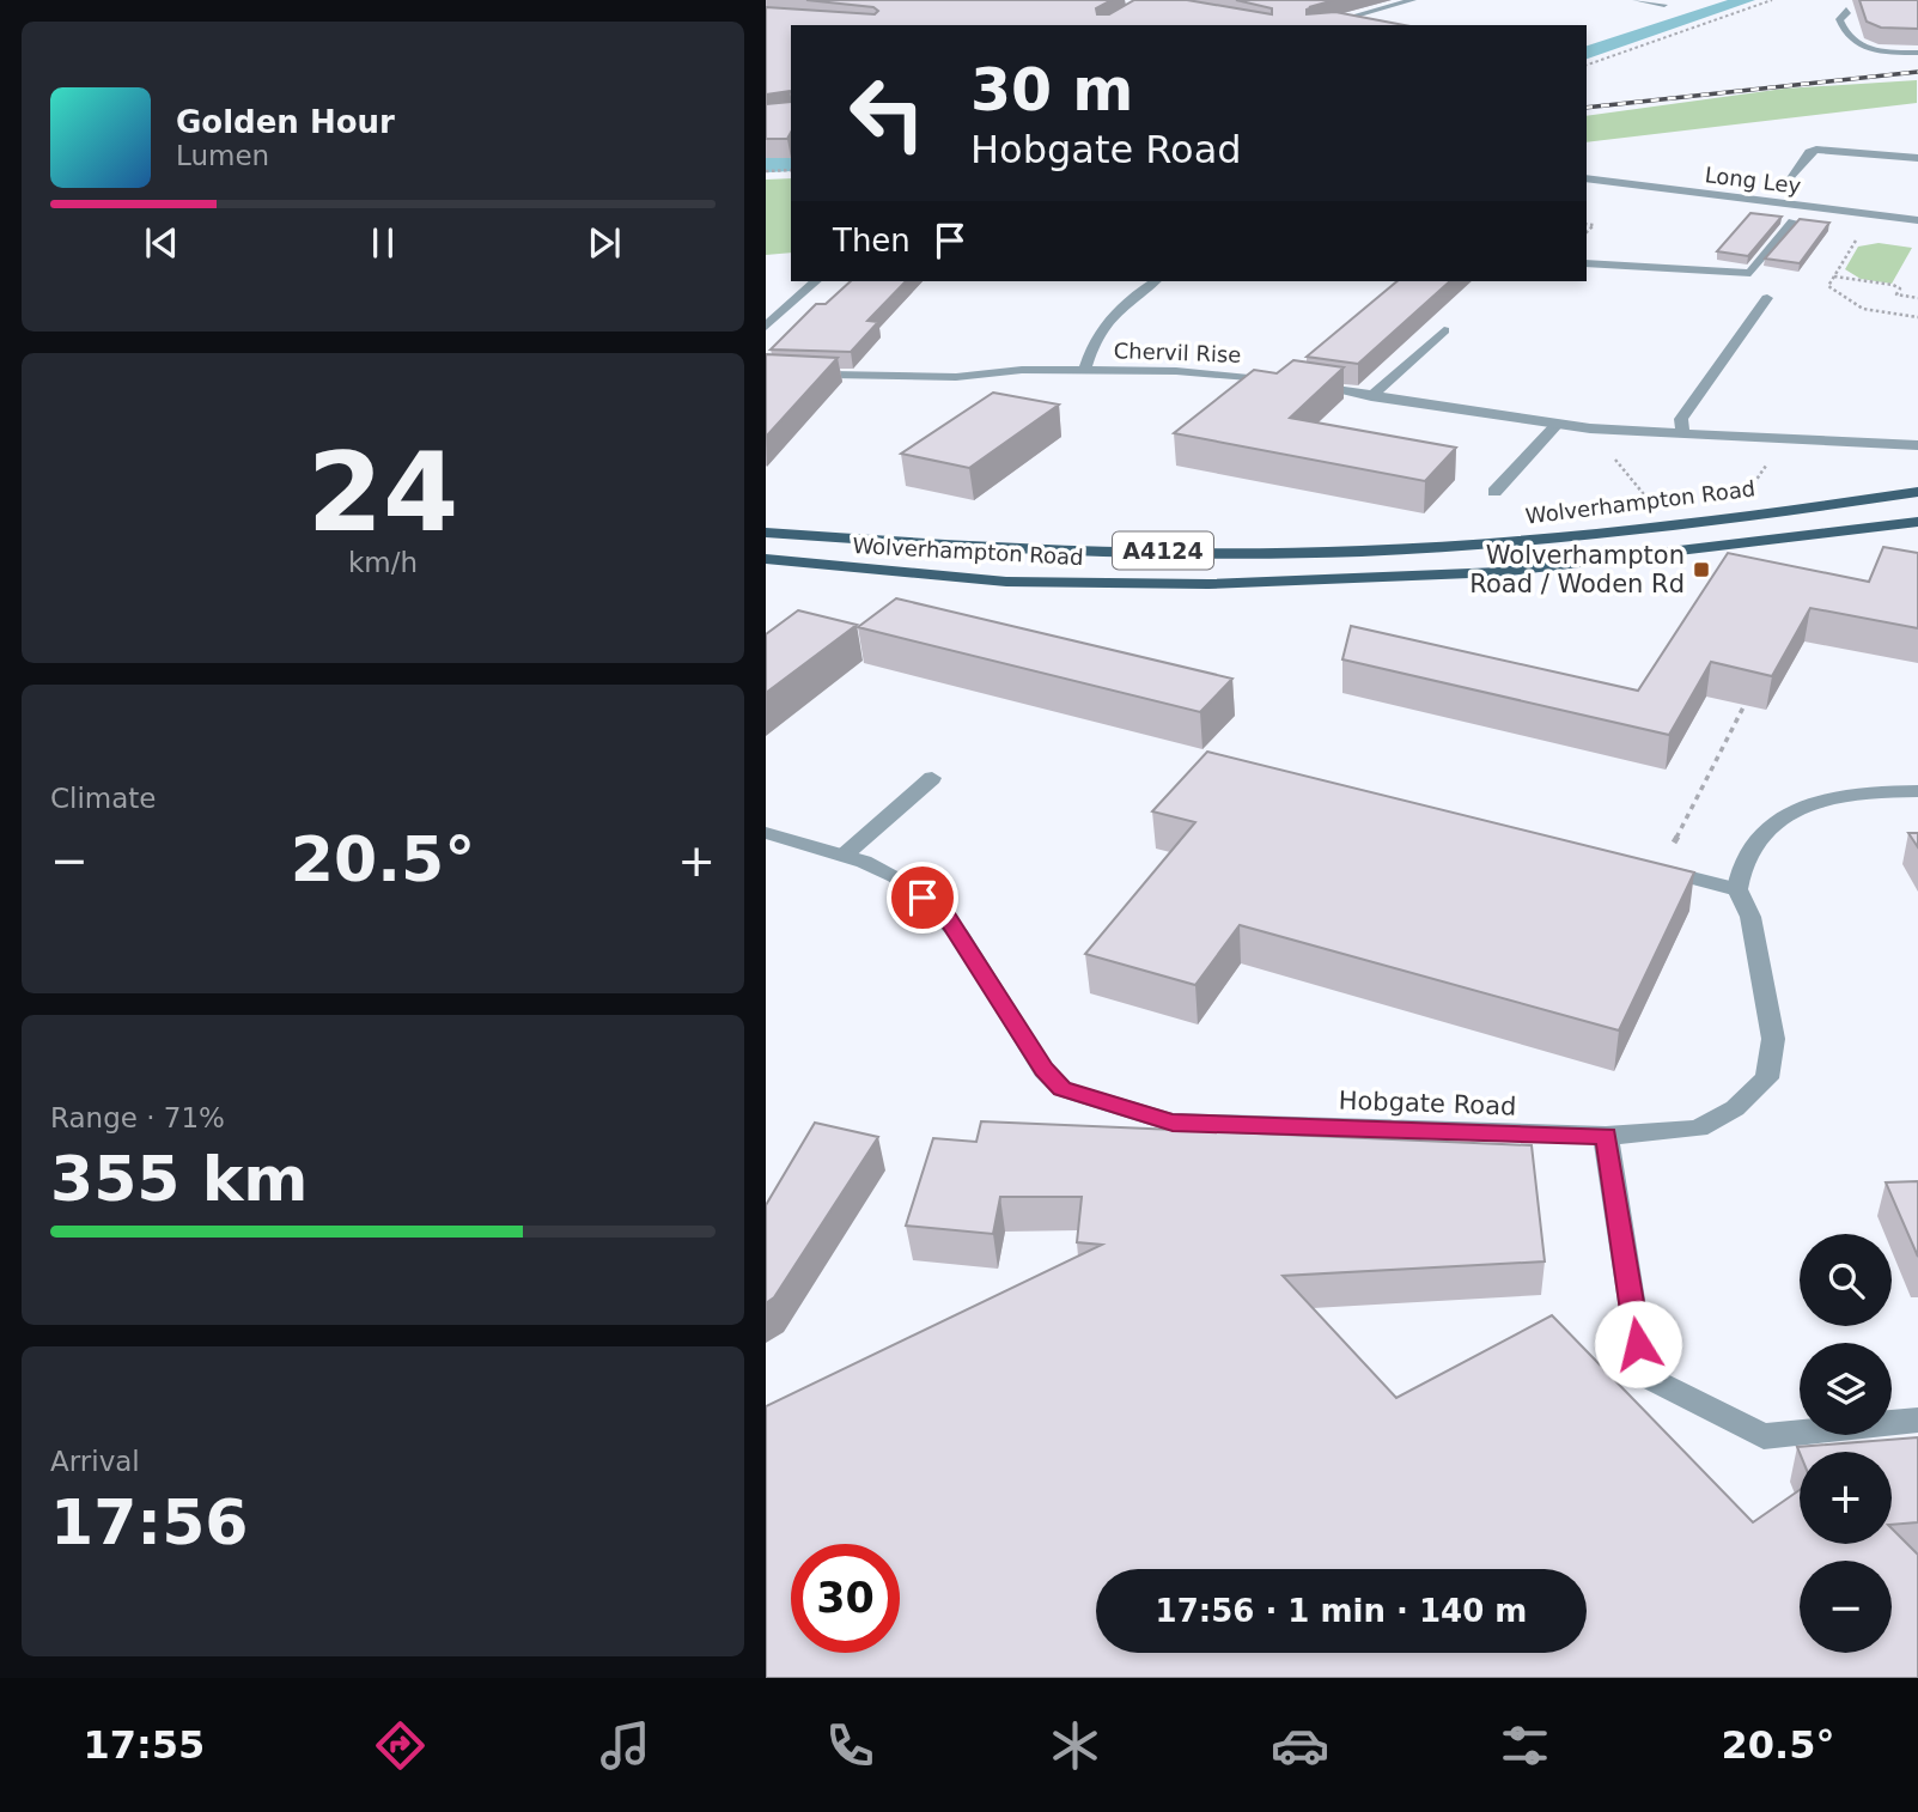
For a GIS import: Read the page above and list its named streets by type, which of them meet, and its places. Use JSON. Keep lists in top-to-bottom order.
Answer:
{
  "streets": {
    "main road": ["Wolverhampton Road", "A4124"],
    "street": ["Long Ley", "Chervil Rise", "Hobgate Road"]
  },
  "places": {
    "transit": ["Wolverhampton Road / Woden Rd"]
  },
  "page": {
    "turn": ["30 m", "Hobgate Road"],
    "song": ["Golden Hour", "Lumen"],
    "then": "Then",
    "tile": [
      ["24", "km/h"],
      "Climate",
      ["Range · 71%", "355 km"],
      ["Arrival", "17:56"]
    ],
    "heat": ["−", "20.5°", "+"],
    "map_buttons": ["+", "−"],
    "limit": "30",
    "trip": "17:56 · 1 min · 140 m",
    "tabs": ["17:55", "20.5°"]
  }
}
